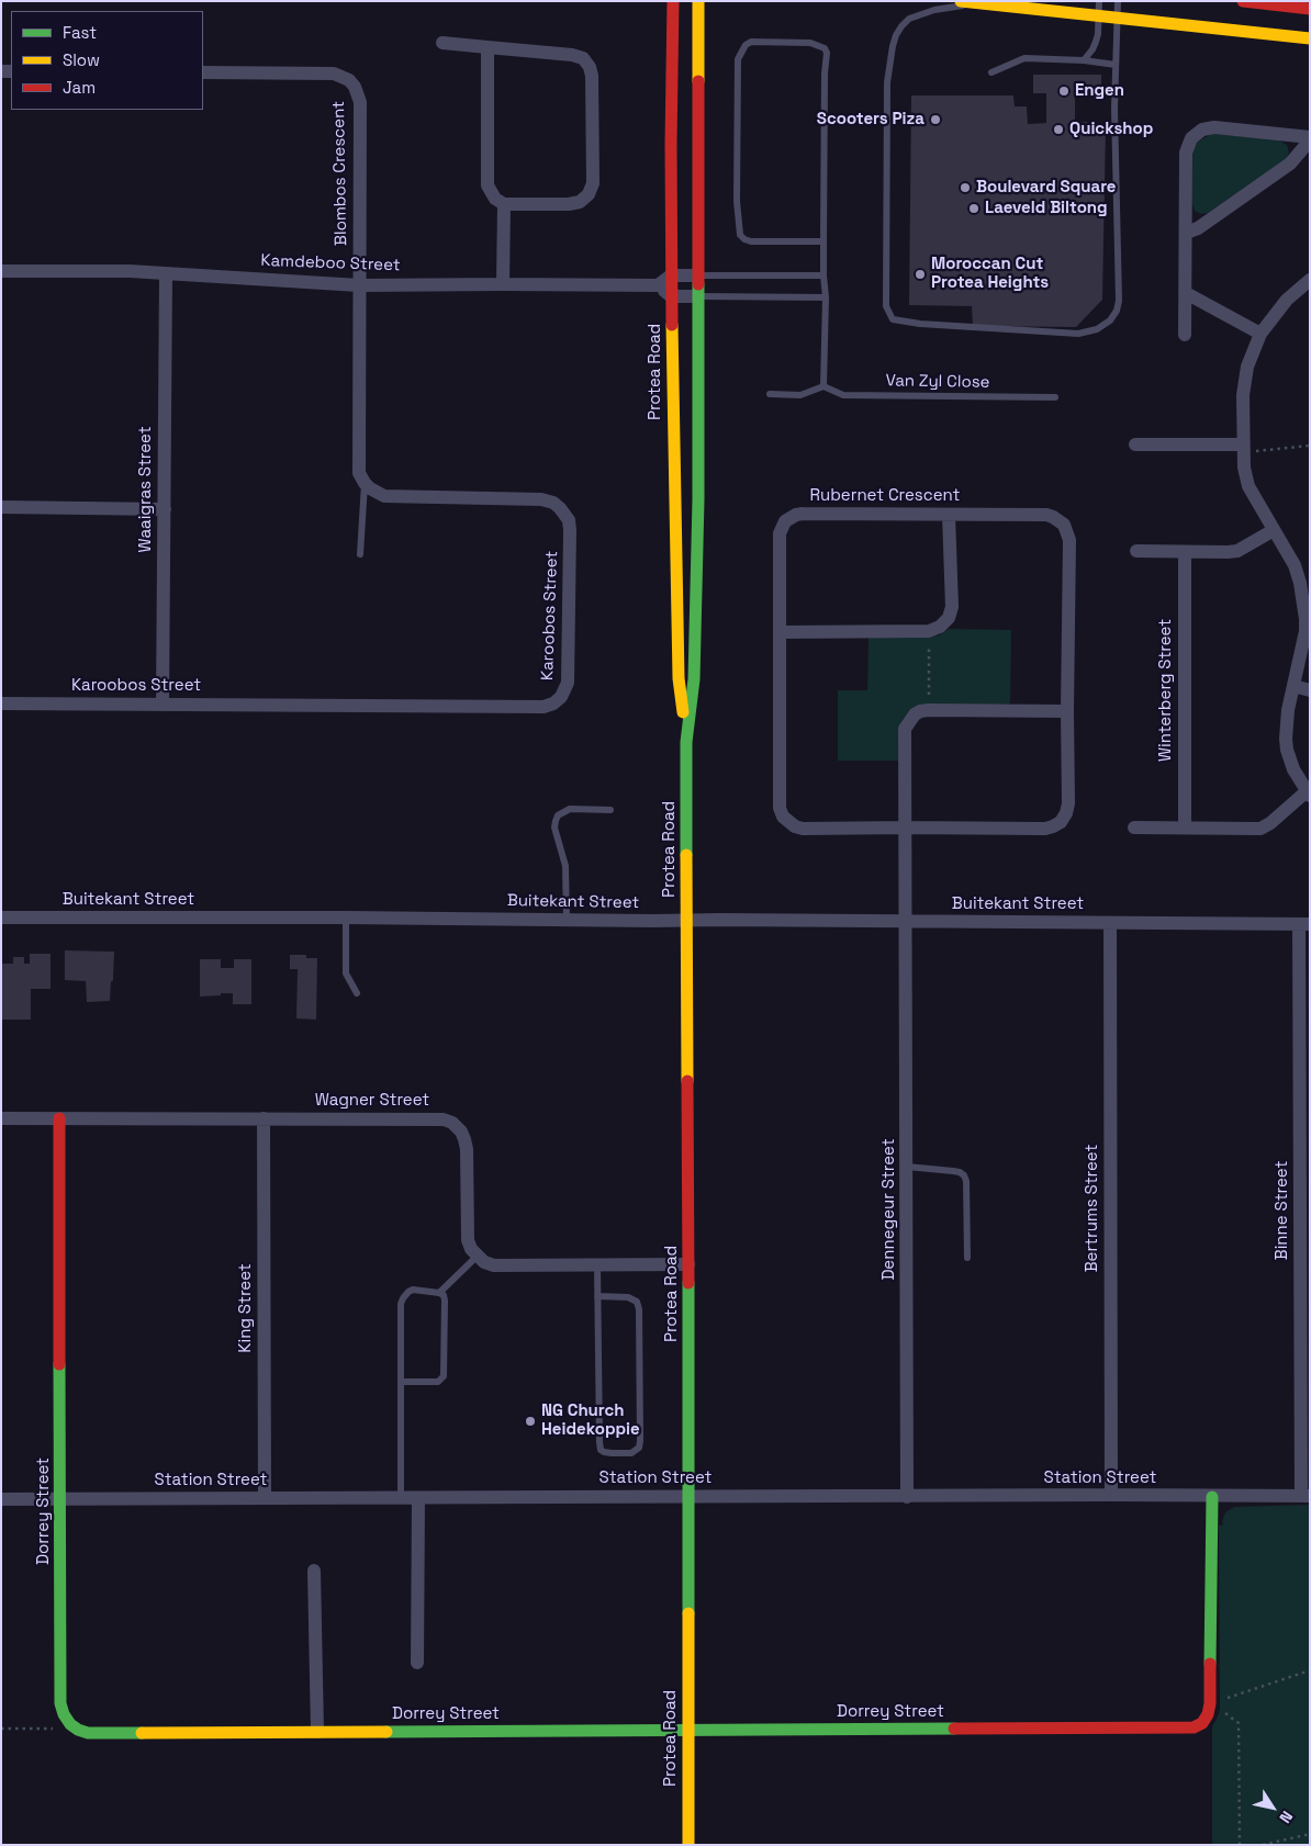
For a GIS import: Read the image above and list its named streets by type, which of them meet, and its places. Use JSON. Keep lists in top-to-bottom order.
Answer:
{
  "streets": {
    "street": [
      "Blombos Crescent",
      "Kamdeboo Street",
      "Protea Road",
      "Waaigras Street",
      "Rubernet Crescent",
      "Karoobos Street",
      "Winterberg Street",
      "Buitekant Street",
      "Wagner Street",
      "Bertrums Street",
      "Dennegeur Street",
      "Binne Street",
      "King Street",
      "Station Street",
      "Dorrey Street"
    ],
    "lane": ["Van Zyl Close"]
  },
  "crossings": [
    ["Blombos Crescent", "Kamdeboo Street"],
    ["Kamdeboo Street", "Waaigras Street"],
    ["Protea Road", "Buitekant Street"],
    ["Protea Road", "Station Street"],
    ["Protea Road", "Dorrey Street"],
    ["Waaigras Street", "Karoobos Street"],
    ["Rubernet Crescent", "Dennegeur Street"],
    ["Buitekant Street", "Bertrums Street"],
    ["Buitekant Street", "Dennegeur Street"],
    ["Buitekant Street", "Binne Street"],
    ["Wagner Street", "King Street"],
    ["Wagner Street", "Dorrey Street"],
    ["Bertrums Street", "Station Street"],
    ["Dennegeur Street", "Station Street"],
    ["Binne Street", "Station Street"],
    ["King Street", "Station Street"],
    ["Station Street", "Dorrey Street"]
  ],
  "places": [
    "Engen",
    "Scooters Piza",
    "Quickshop",
    "Boulevard Square",
    "Laeveld Biltong",
    "Moroccan Cut Protea Heights",
    "NG Church Heidekoppie"
  ],
  "legend": ["Fast", "Slow", "Jam"],
  "north": "bottom right"
}
